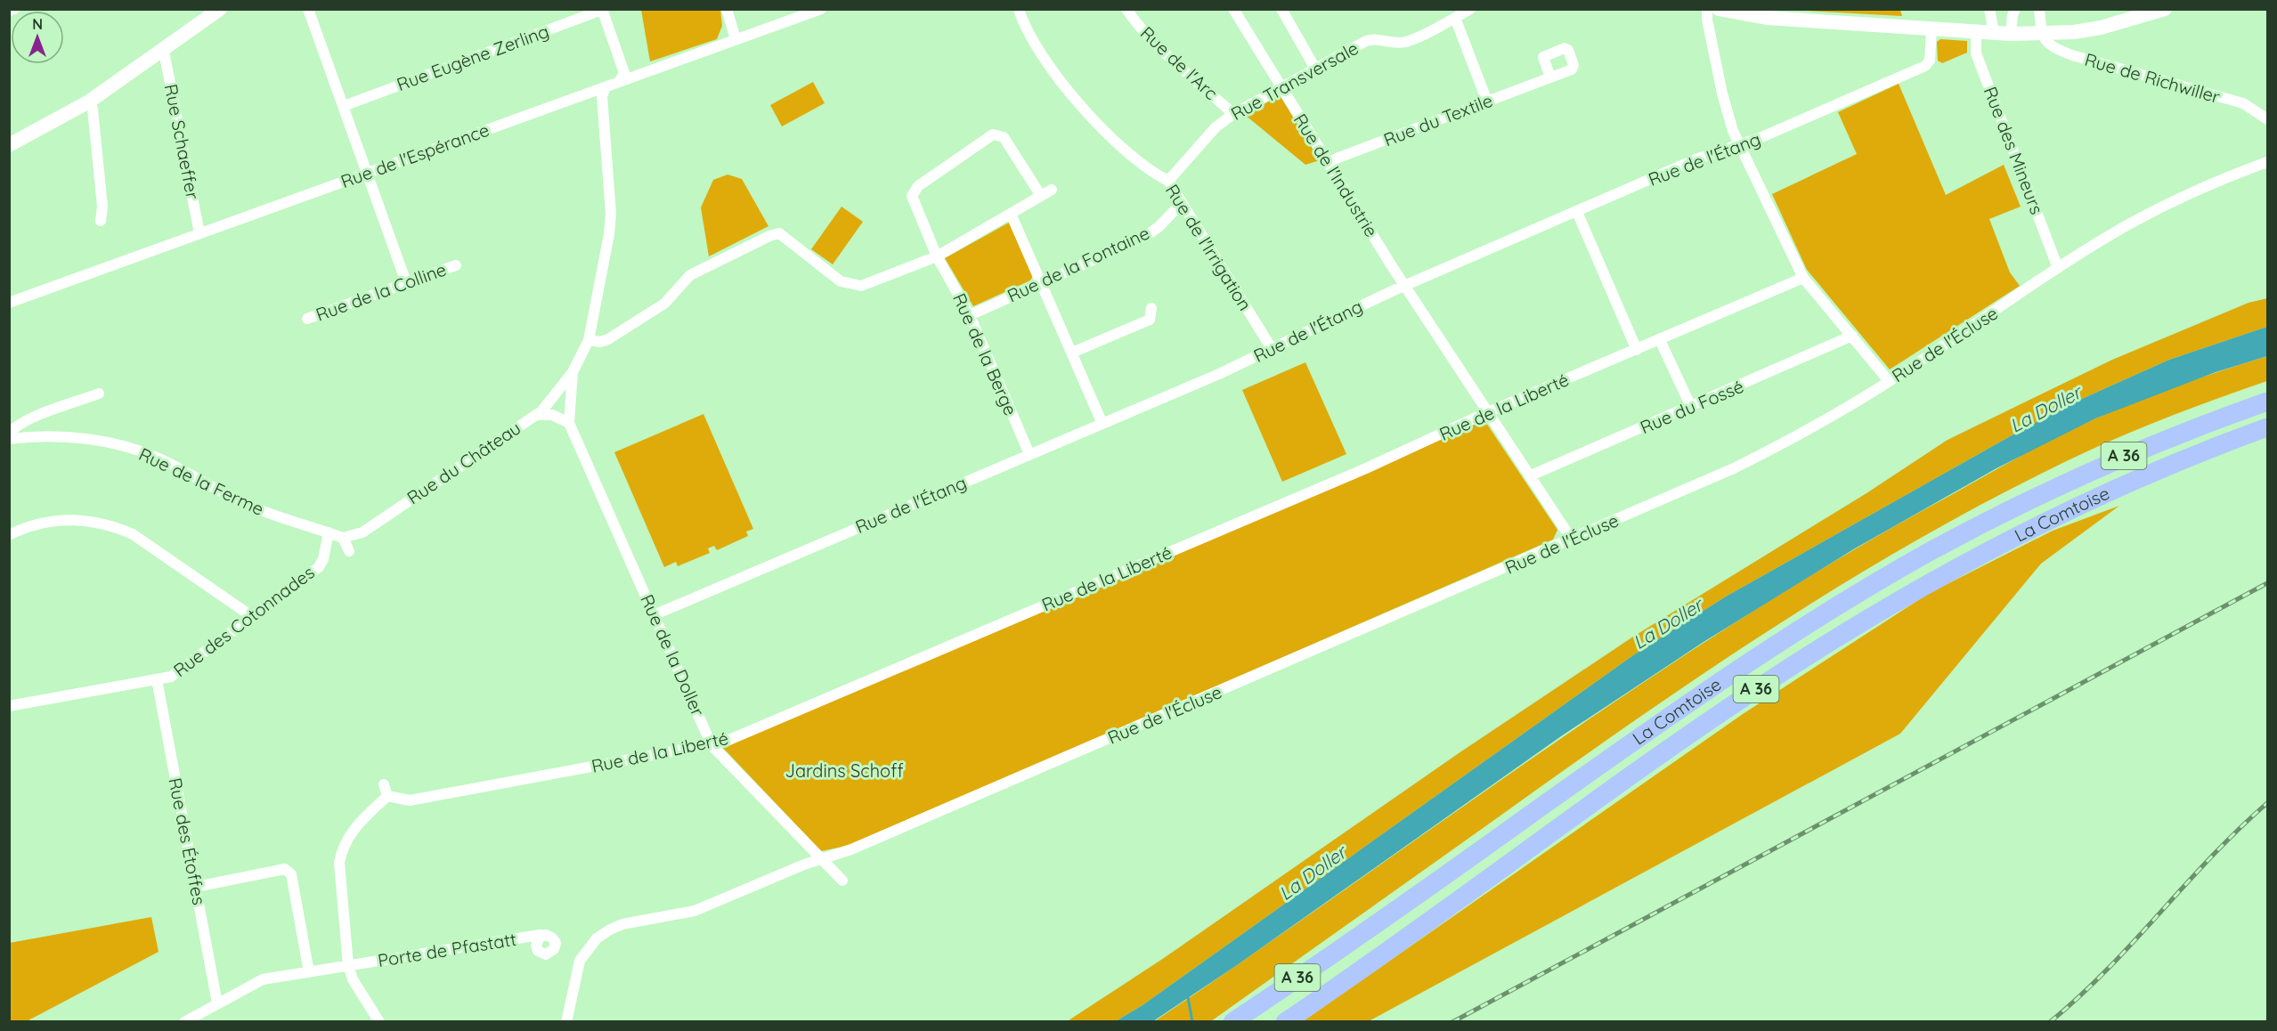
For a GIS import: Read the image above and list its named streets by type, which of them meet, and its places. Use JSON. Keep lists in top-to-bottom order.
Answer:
{
  "streets": {
    "highway": ["A 36", "La Comtoise"],
    "street": [
      "Rue Eugène Zerling",
      "Rue de l'Arc",
      "Rue de Richwiller",
      "Rue Transversale",
      "Rue du Textile",
      "Rue Schaeffer",
      "Rue des Mineurs",
      "Rue de l'Espérance",
      "Rue de l'Étang",
      "Rue de l'Industrie",
      "Rue de l'Irrigation",
      "Rue de la Fontaine",
      "Rue de la Colline",
      "Rue de l'Écluse",
      "Rue de la Berge",
      "Rue de la Liberté",
      "Rue du Fossé",
      "Rue du Château",
      "Rue de la Ferme",
      "Rue des Cotonnades",
      "Rue de la Doller",
      "Rue des Étoffes",
      "Porte de Pfastatt"
    ]
  },
  "crossings": [
    ["Rue de l'Arc", "Rue Transversale"],
    ["Rue Transversale", "Rue de l'Industrie"],
    ["Rue Transversale", "Rue de l'Irrigation"],
    ["Rue du Textile", "Rue de l'Industrie"],
    ["Rue Schaeffer", "Rue de l'Espérance"],
    ["Rue des Mineurs", "Rue de l'Écluse"],
    ["Rue de l'Espérance", "Rue du Château"],
    ["Rue de l'Étang", "Rue de l'Industrie"],
    ["Rue de l'Étang", "Rue de l'Irrigation"],
    ["Rue de l'Étang", "Rue de la Berge"],
    ["Rue de l'Étang", "Rue de la Doller"],
    ["Rue de l'Industrie", "Rue de l'Écluse"],
    ["Rue de l'Industrie", "Rue de la Liberté"],
    ["Rue de l'Industrie", "Rue du Fossé"],
    ["Rue de l'Irrigation", "Rue de la Fontaine"],
    ["Rue de la Fontaine", "Rue de la Berge"],
    ["Rue de l'Écluse", "Rue de la Doller"],
    ["Rue de la Liberté", "Rue de la Doller"],
    ["Rue du Château", "Rue de la Ferme"],
    ["Rue du Château", "Rue de la Doller"],
    ["Rue de la Ferme", "Rue des Cotonnades"],
    ["Rue des Cotonnades", "Rue des Étoffes"],
    ["Rue des Étoffes", "Porte de Pfastatt"]
  ],
  "water": ["La Doller"],
  "parks": ["Jardins Schoff"],
  "north": "top"
}
